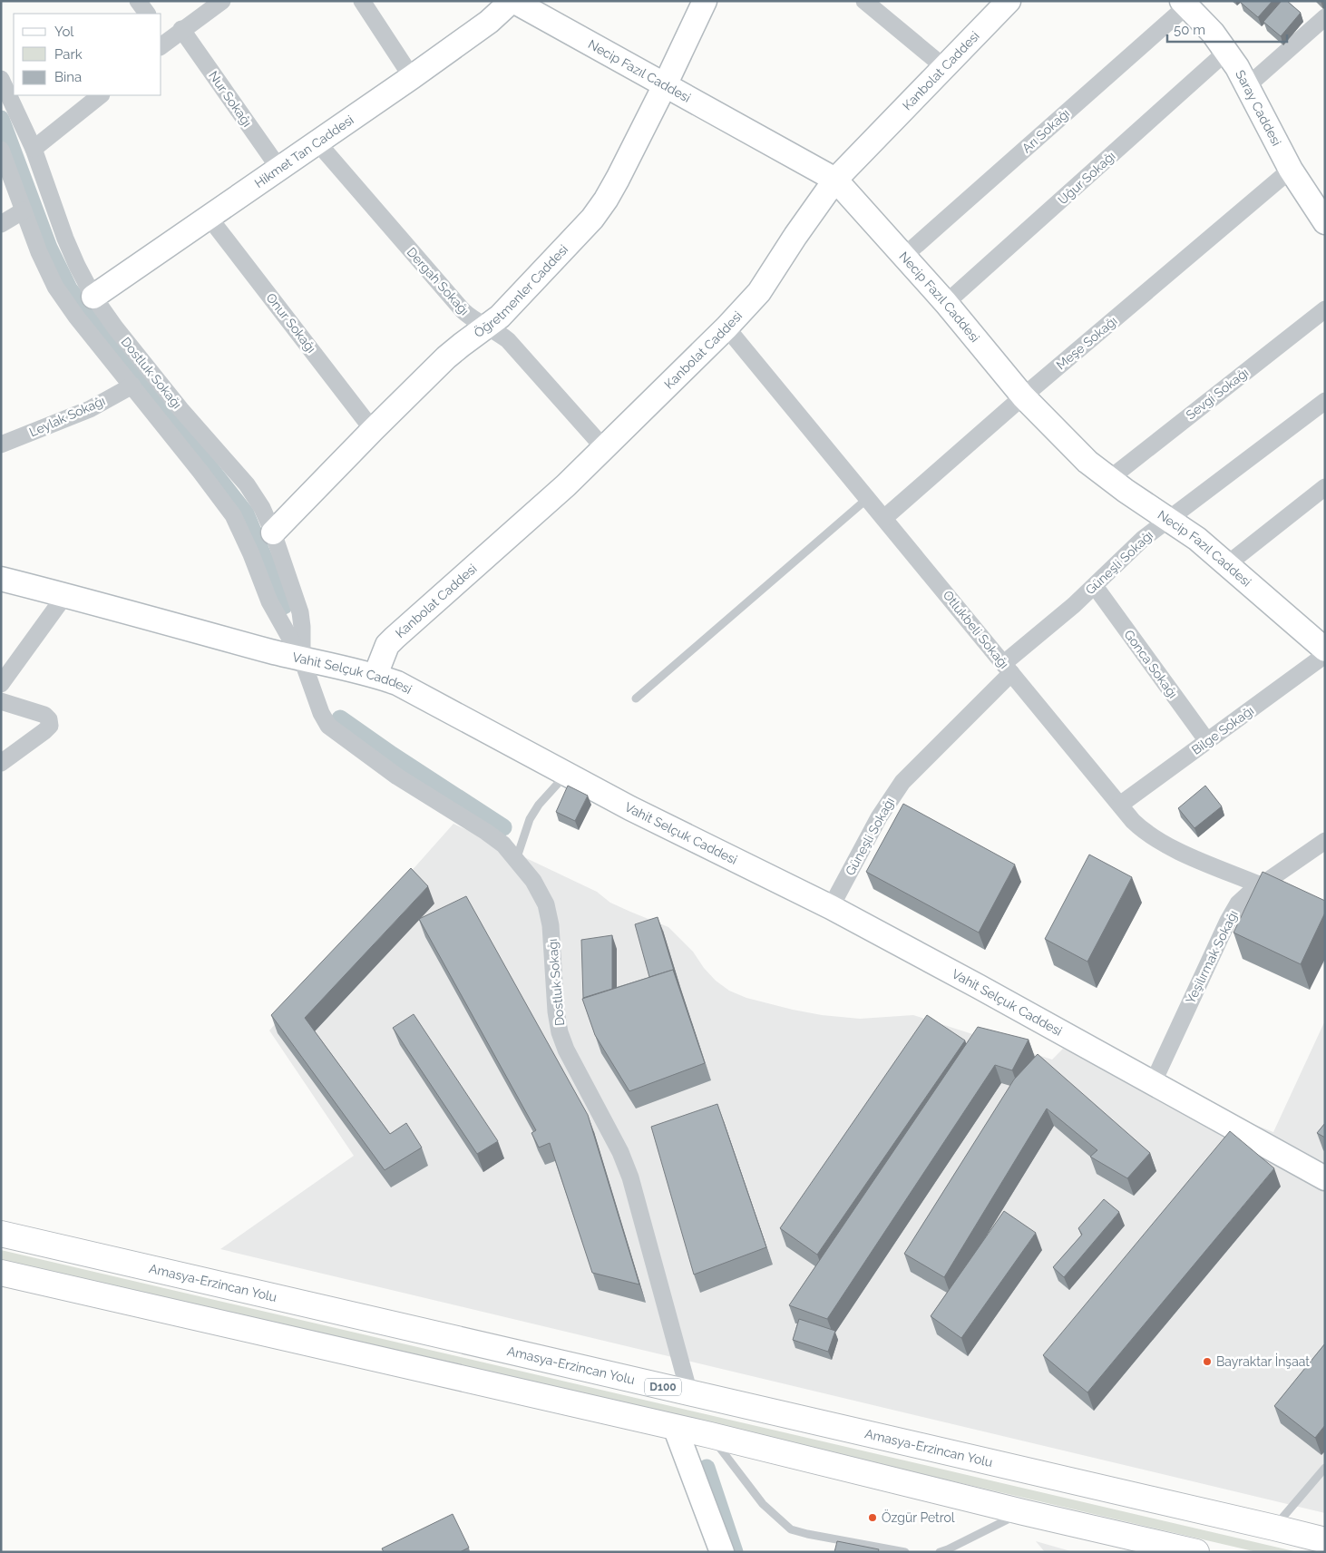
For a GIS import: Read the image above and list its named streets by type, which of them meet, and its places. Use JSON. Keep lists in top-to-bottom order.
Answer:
{
  "streets": {
    "highway": ["Amasya-Erzincan Yolu", "D100"],
    "street": [
      "Necip Fazıl Caddesi",
      "Kanbolat Caddesi",
      "Nur Sokağı",
      "Saray Caddesi",
      "Arı Sokağı",
      "Hikmet Tan Caddesi",
      "Uğur Sokağı",
      "Dergah Sokağı",
      "Öğretmenler Caddesi",
      "Onur Sokağı",
      "Meşe Sokağı",
      "Dostluk Sokağı",
      "Sevgi Sokağı",
      "Leylak Sokağı",
      "Güneşli Sokağı",
      "Otlukbeli Sokağı",
      "Gonca Sokağı",
      "Vahit Selçuk Caddesi",
      "Bilge Sokağı",
      "Yeşilırmak Sokağı"
    ]
  },
  "crossings": [
    ["Necip Fazıl Caddesi", "Kanbolat Caddesi"],
    ["Necip Fazıl Caddesi", "Arı Sokağı"],
    ["Necip Fazıl Caddesi", "Hikmet Tan Caddesi"],
    ["Necip Fazıl Caddesi", "Uğur Sokağı"],
    ["Necip Fazıl Caddesi", "Öğretmenler Caddesi"],
    ["Necip Fazıl Caddesi", "Meşe Sokağı"],
    ["Necip Fazıl Caddesi", "Sevgi Sokağı"],
    ["Necip Fazıl Caddesi", "Güneşli Sokağı"],
    ["Kanbolat Caddesi", "Dergah Sokağı"],
    ["Kanbolat Caddesi", "Otlukbeli Sokağı"],
    ["Kanbolat Caddesi", "Vahit Selçuk Caddesi"],
    ["Nur Sokağı", "Hikmet Tan Caddesi"],
    ["Saray Caddesi", "Arı Sokağı"],
    ["Saray Caddesi", "Uğur Sokağı"],
    ["Saray Caddesi", "Meşe Sokağı"],
    ["Hikmet Tan Caddesi", "Dergah Sokağı"],
    ["Hikmet Tan Caddesi", "Onur Sokağı"],
    ["Hikmet Tan Caddesi", "Dostluk Sokağı"],
    ["Dergah Sokağı", "Öğretmenler Caddesi"],
    ["Öğretmenler Caddesi", "Onur Sokağı"],
    ["Öğretmenler Caddesi", "Dostluk Sokağı"],
    ["Meşe Sokağı", "Otlukbeli Sokağı"],
    ["Dostluk Sokağı", "Leylak Sokağı"],
    ["Dostluk Sokağı", "Vahit Selçuk Caddesi"],
    ["Dostluk Sokağı", "Amasya-Erzincan Yolu"],
    ["Güneşli Sokağı", "Otlukbeli Sokağı"],
    ["Güneşli Sokağı", "Gonca Sokağı"],
    ["Güneşli Sokağı", "Vahit Selçuk Caddesi"],
    ["Otlukbeli Sokağı", "Bilge Sokağı"],
    ["Otlukbeli Sokağı", "Yeşilırmak Sokağı"],
    ["Gonca Sokağı", "Bilge Sokağı"],
    ["Vahit Selçuk Caddesi", "Yeşilırmak Sokağı"]
  ],
  "places": ["Bayraktar İnşaat", "Özgür Petrol"],
  "legend": ["Yol", "Park", "Bina"],
  "scale_bar": "50 m"
}
